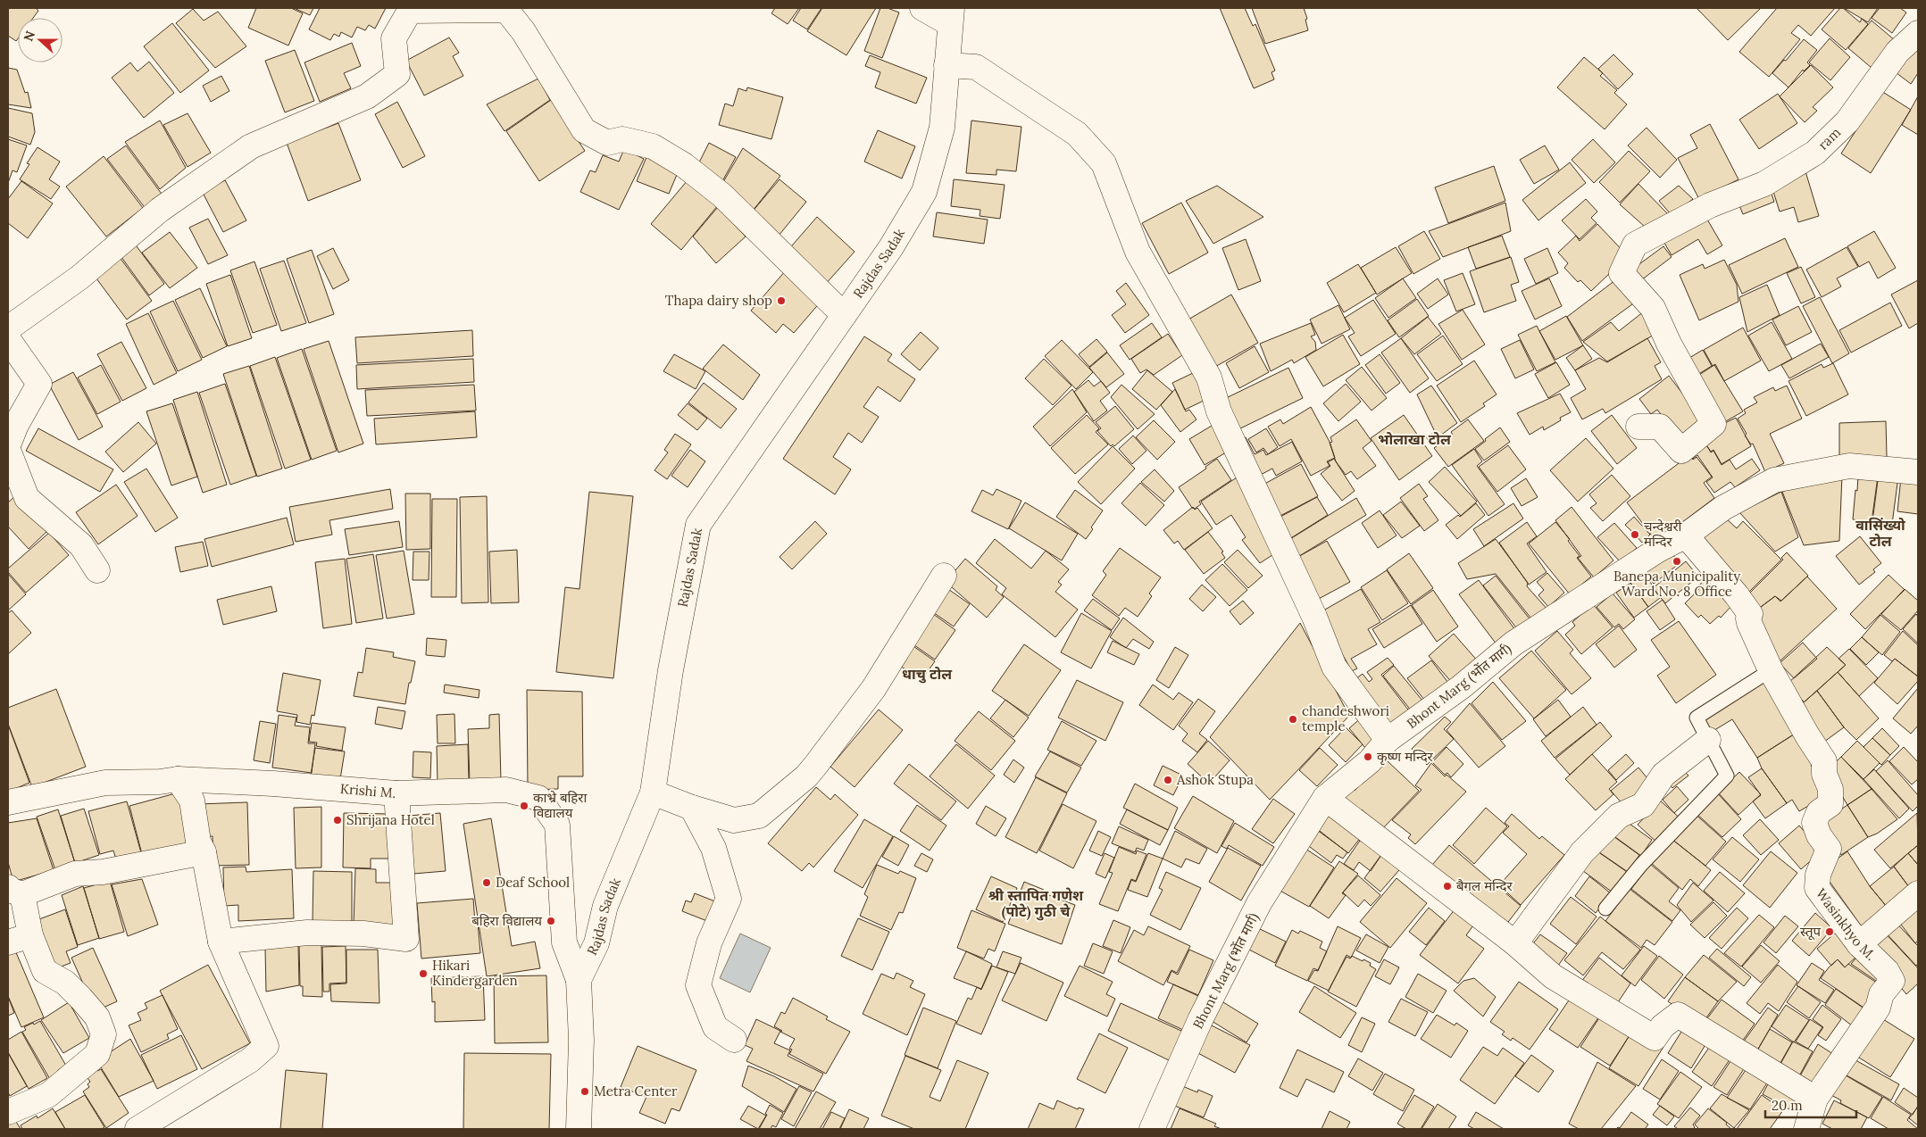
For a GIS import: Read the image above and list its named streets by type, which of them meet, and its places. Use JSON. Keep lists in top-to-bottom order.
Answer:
{
  "streets": {
    "street": [
      "ram",
      "Rajdas Sadak",
      "Bhont Marg (भाेंत मार्ग)",
      "Krishi M.",
      "Wasinkhyo M."
    ]
  },
  "crossings": [
    ["Rajdas Sadak", "Krishi M."],
    ["Bhont Marg (भाेंत मार्ग)", "Wasinkhyo M."]
  ],
  "districts": [
    "भोलाखा टोल",
    "वासिंख्यो टोल",
    "धाचु टोल",
    "श्री स्तापित गणेश (पोटे) गुठी चे"
  ],
  "places": [
    "Thapa dairy shop",
    "चन्देश्वरी मन्दिर",
    "Banepa Municipality Ward No. 8 Office",
    "chandeshwori temple",
    "कृष्ण मन्दिर",
    "Ashok Stupa",
    "काभ्रे बहिरा विद्यालय",
    "Shrijana Hotel",
    "Deaf School",
    "बैगल मन्दिर",
    "बहिरा विद्यालय",
    "स्तूप",
    "Hikari Kindergarden",
    "Metra Center"
  ],
  "scale_bar": "20 m",
  "north": "left"
}
